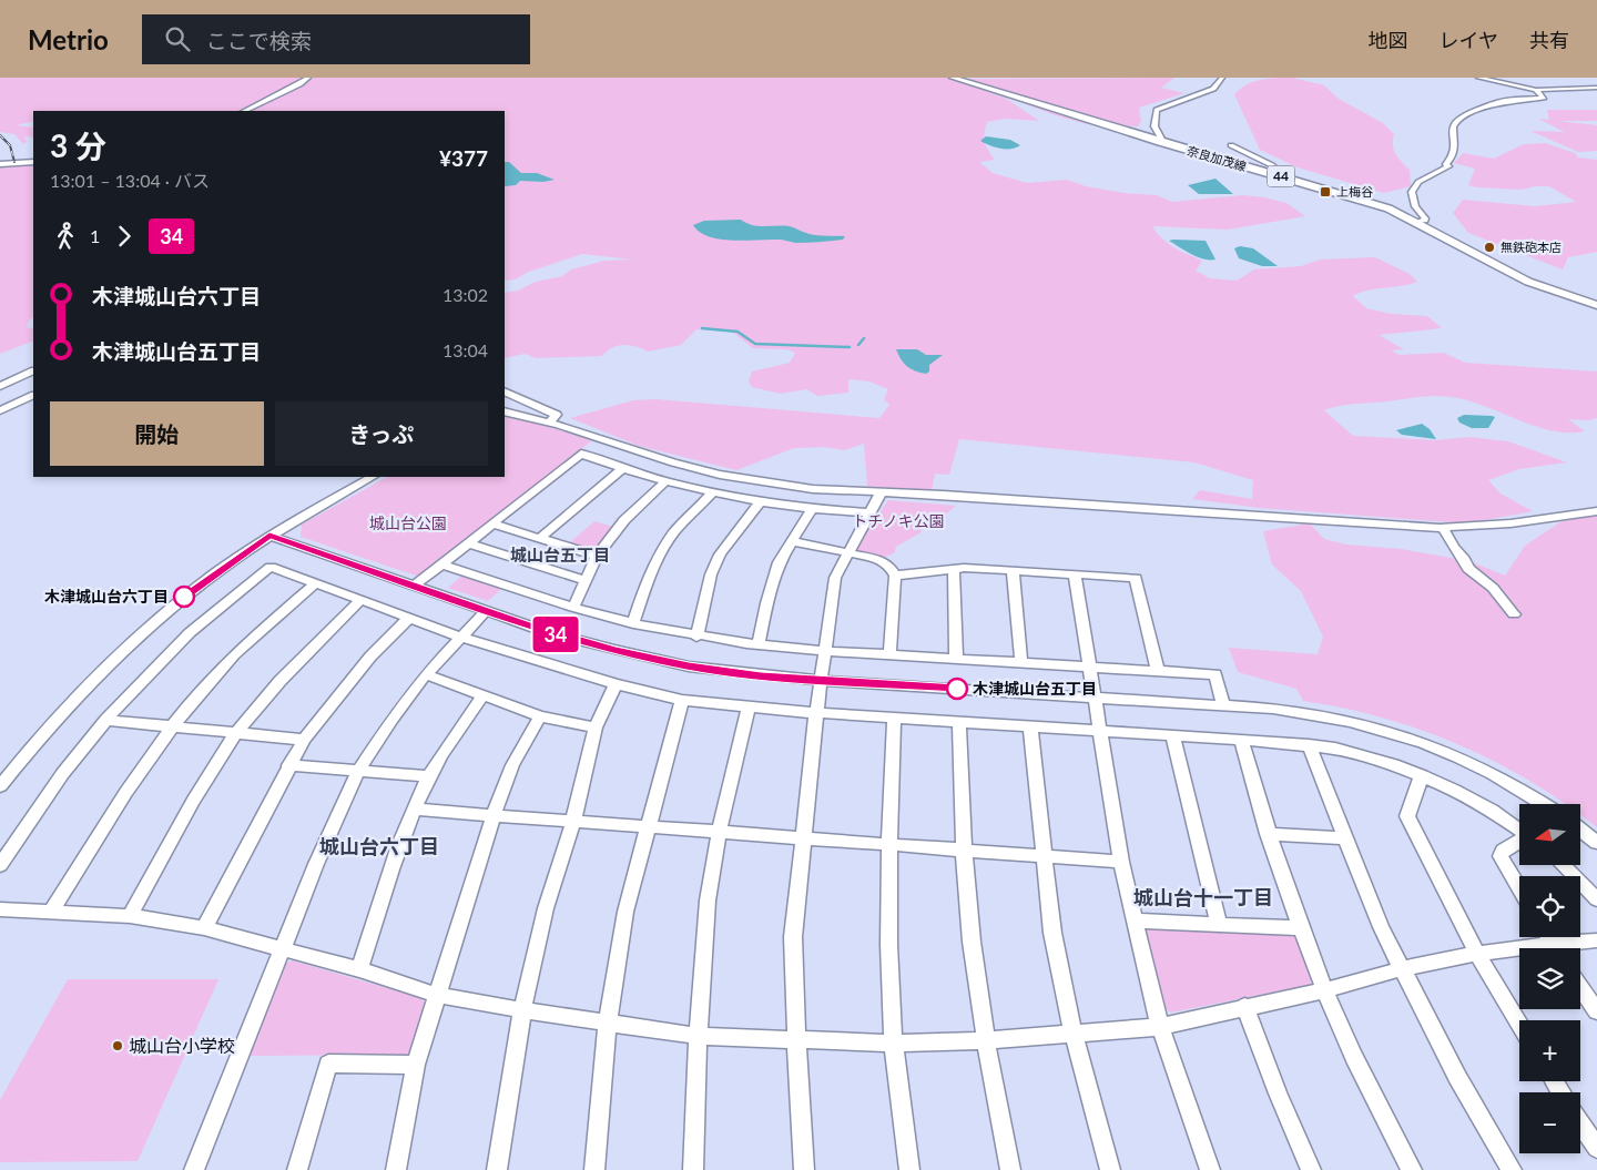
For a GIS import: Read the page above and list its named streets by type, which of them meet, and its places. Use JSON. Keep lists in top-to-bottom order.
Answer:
{
  "streets": {
    "main road": ["奈良加茂線", "44"]
  },
  "districts": ["城山台五丁目", "城山台六丁目", "城山台十一丁目"],
  "parks": ["トチノキ公園", "城山台公園"],
  "places": {
    "transit": ["上梅谷"],
    "other": [
      "無鉄砲本店",
      "木津城山台六丁目",
      "木津城山台五丁目",
      "城山台小学校"
    ]
  },
  "lines": ["bus line 34"],
  "north": "left",
  "page": {
    "header": "Metrio",
    "search": "ここで検索",
    "nav": ["地図", "レイヤ", "共有"],
    "on_map": "34",
    "heading": ["3 分", "13:01 – 13:04 · バス", "¥377"],
    "legs": ["1", "34"],
    "list": [
      {
        "name": "木津城山台六丁目",
        "value": "13:02"
      },
      {
        "name": "木津城山台五丁目",
        "value": "13:04"
      }
    ],
    "buttons": ["開始", "きっぷ"],
    "map_buttons": ["+", "−"]
  }
}
